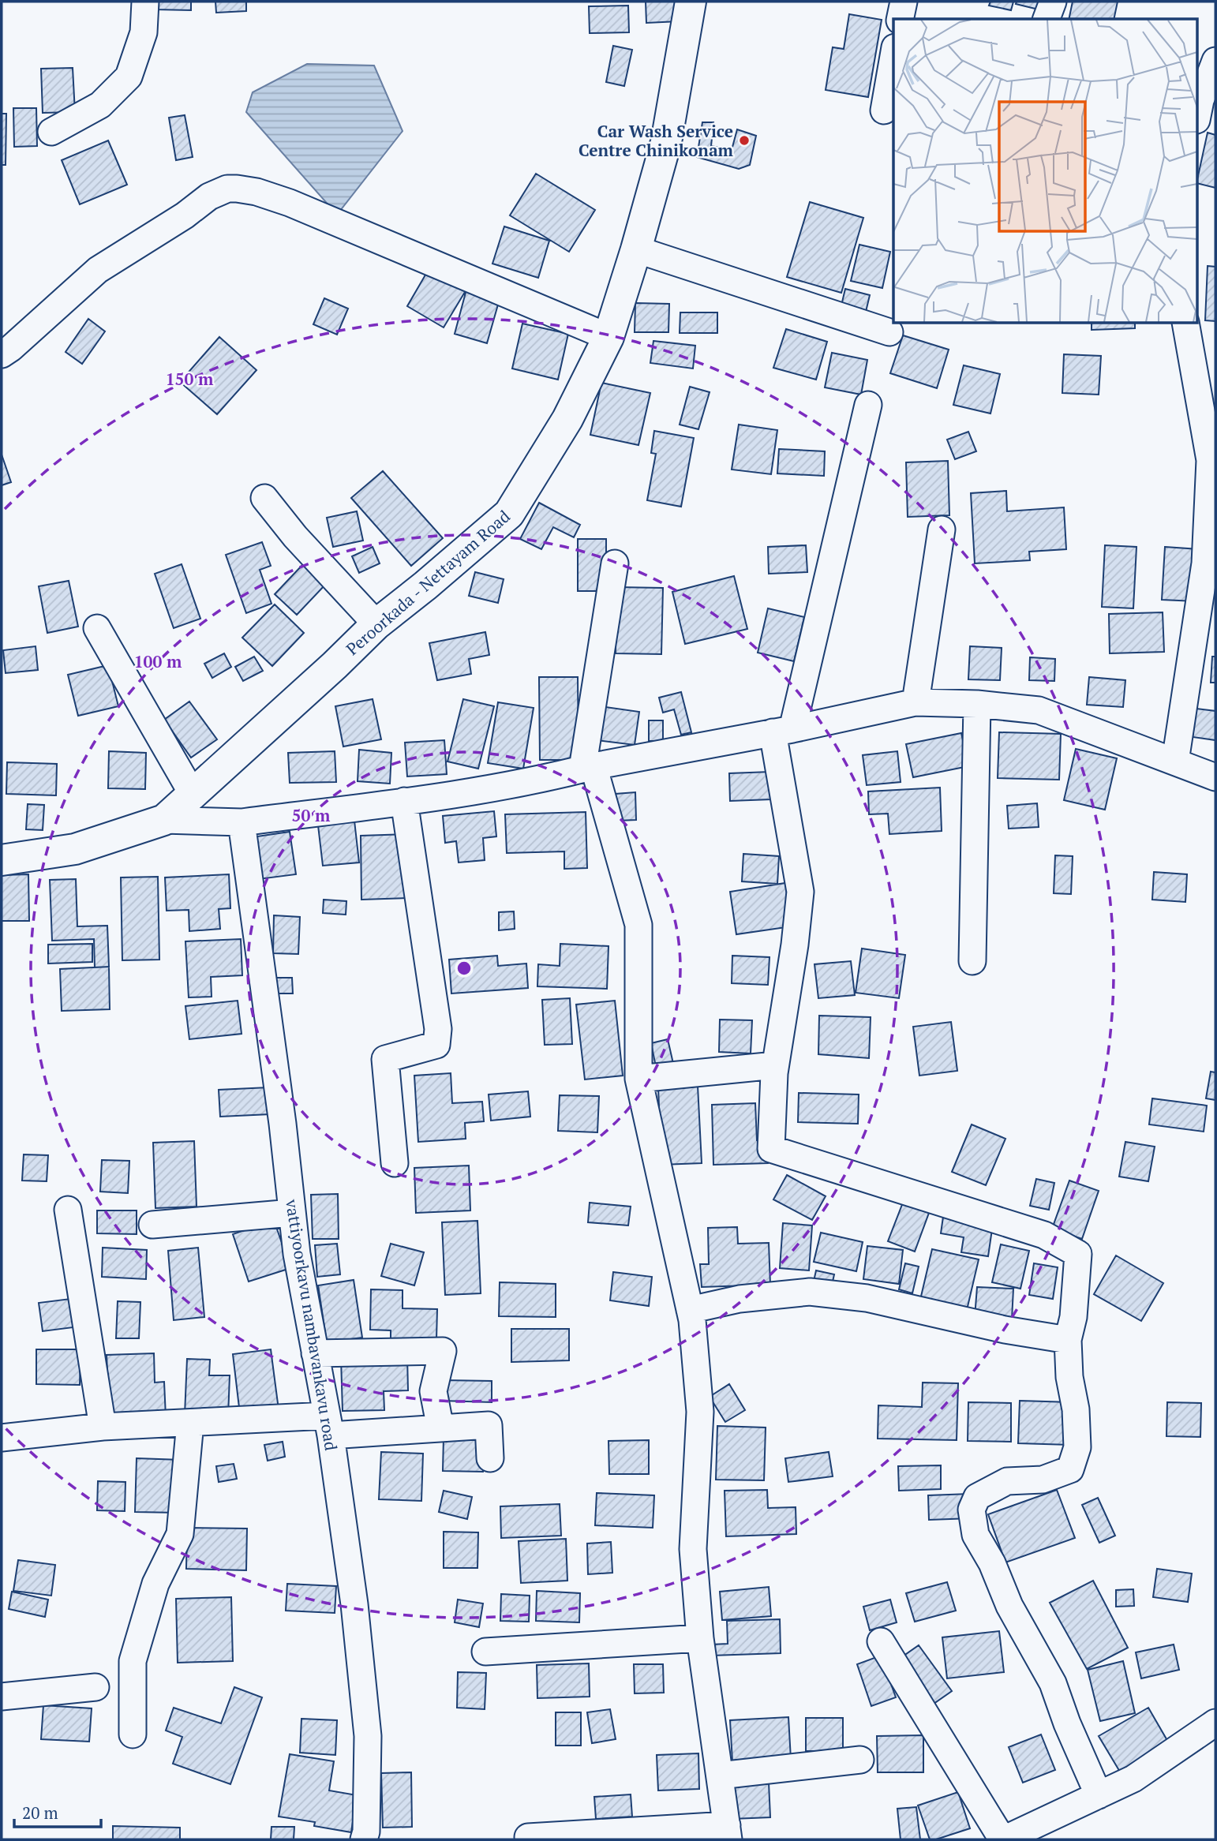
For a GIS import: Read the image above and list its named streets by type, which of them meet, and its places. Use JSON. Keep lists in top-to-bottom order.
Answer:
{
  "streets": {
    "street": ["Peroorkada - Nettayam Road", "vattiyoorkavu nambavankavu road"]
  },
  "places": ["Car Wash Service Centre Chinikonam"],
  "scale_bar": "20 m",
  "rings": ["150 m", "100 m", "50 m"]
}
